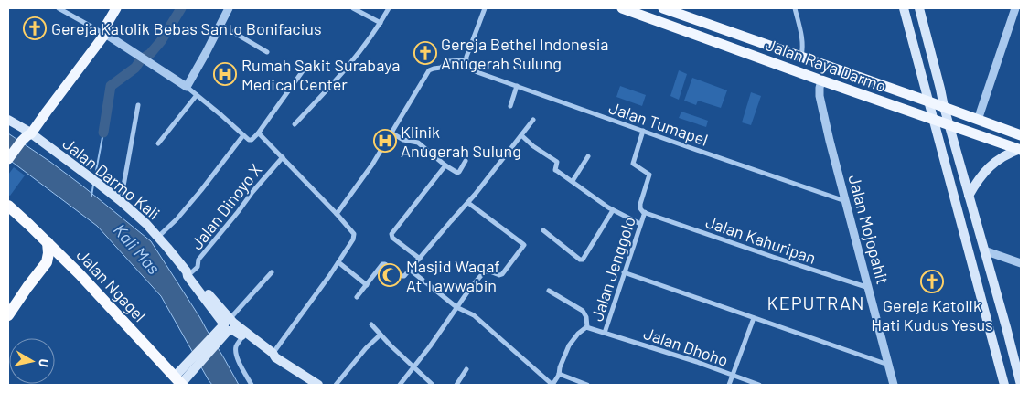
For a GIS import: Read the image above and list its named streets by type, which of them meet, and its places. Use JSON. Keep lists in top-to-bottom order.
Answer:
{
  "streets": {
    "highway": ["Jalan Ngagel"],
    "main road": ["Jalan Raya Darmo", "Jalan Darmo Kali"],
    "street": [
      "Jalan Tumapel",
      "Jalan Dinoyo X",
      "Jalan Mojopahit",
      "Jalan Kahuripan",
      "Jalan Jenggolo",
      "Jalan Dhoho"
    ]
  },
  "crossings": [
    ["Jalan Raya Darmo", "Jalan Mojopahit"],
    ["Jalan Tumapel", "Jalan Mojopahit"],
    ["Jalan Darmo Kali", "Jalan Dinoyo X"],
    ["Jalan Mojopahit", "Jalan Kahuripan"],
    ["Jalan Kahuripan", "Jalan Jenggolo"],
    ["Jalan Jenggolo", "Jalan Dhoho"]
  ],
  "districts": ["KEPUTRAN"],
  "water": ["Kali Mas"],
  "places": {
    "church": ["Gereja Katolik Bebas Santo Bonifacius", "Gereja Bethel Indonesia Anugerah Sulung", "Gereja Katolik Hati Kudus Yesus"],
    "hospital": ["Rumah Sakit Surabaya Medical Center", "Klinik Anugerah Sulung"],
    "mosque": ["Masjid Waqaf At Tawwabin"]
  },
  "north": "right"
}
